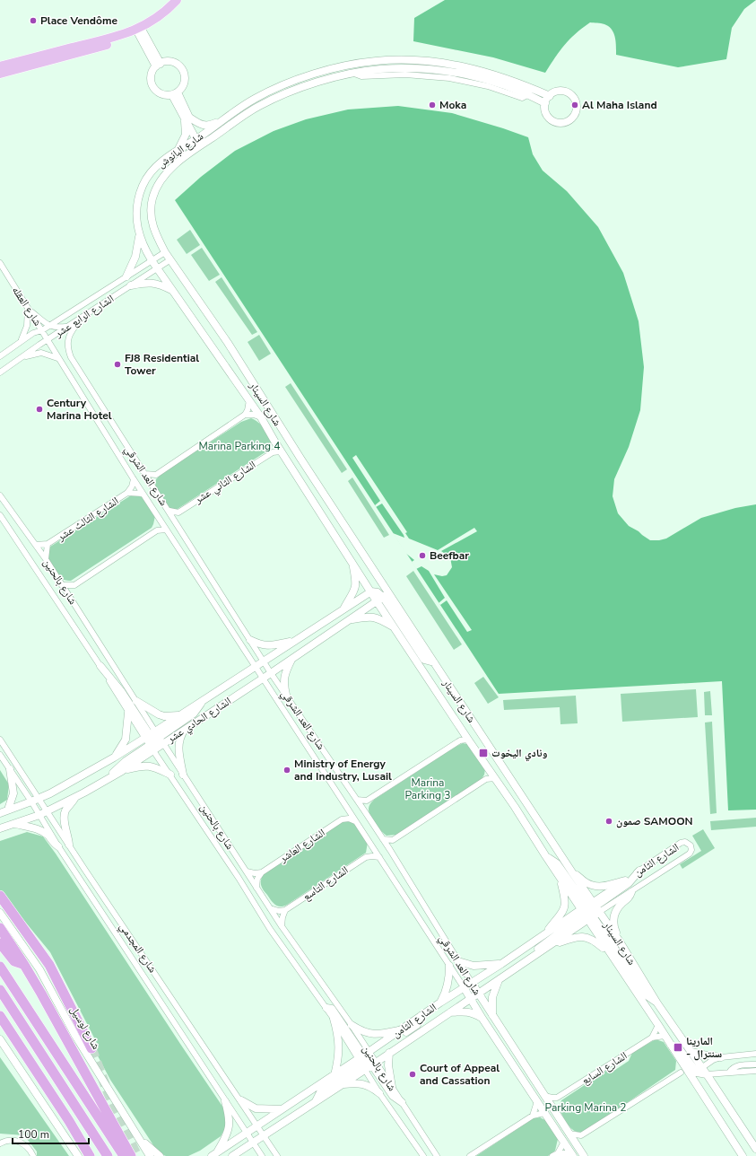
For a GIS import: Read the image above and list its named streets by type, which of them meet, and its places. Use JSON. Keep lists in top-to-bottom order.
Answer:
{
  "streets": {
    "street": [
      "شارع البانوش",
      "شارع العقله",
      "الشارع الرابع عشر",
      "شارع السينار",
      "شارع العد الشرقي",
      "الشارع الثاني عشر",
      "الشارع الثالث عشر",
      "شارع بالحنين",
      "الشارع الحادي عشر",
      "الشارع العاشر",
      "الشارع الثامن",
      "الشارع التاسع",
      "شارع المجدمي",
      "شارع لوسيل",
      "الشارع السابع"
    ]
  },
  "crossings": [
    ["شارع البانوش", "الشارع الرابع عشر"],
    ["شارع البانوش", "شارع السينار"],
    ["شارع العقله", "الشارع الرابع عشر"],
    ["شارع العقله", "شارع العد الشرقي"],
    ["الشارع الرابع عشر", "شارع السينار"],
    ["الشارع الرابع عشر", "شارع العد الشرقي"],
    ["شارع السينار", "الشارع الثاني عشر"],
    ["شارع السينار", "الشارع الحادي عشر"],
    ["شارع السينار", "الشارع الثامن"],
    ["شارع السينار", "الشارع السابع"],
    ["شارع العد الشرقي", "الشارع الثالث عشر"],
    ["شارع العد الشرقي", "الشارع الحادي عشر"],
    ["شارع العد الشرقي", "الشارع الثامن"],
    ["الشارع الثالث عشر", "شارع بالحنين"],
    ["شارع بالحنين", "الشارع الحادي عشر"],
    ["شارع بالحنين", "الشارع الثامن"],
    ["الشارع الحادي عشر", "شارع المجدمي"],
    ["الشارع الثامن", "شارع المجدمي"]
  ],
  "parks": ["Marina Parking 4", "Marina Parking 3", "Parking Marina 2"],
  "places": {
    "other": [
      "Place Vendôme",
      "Moka",
      "Al Maha Island",
      "FJ8 Residential Tower",
      "Century Marina Hotel",
      "Beefbar",
      "Ministry of Energy and Industry, Lusail",
      "صمون SAMOON",
      "Court of Appeal and Cassation"
    ],
    "transit": ["ونادي اليخوت", "المارينا - سنترال"]
  },
  "scale_bar": "100 m"
}
